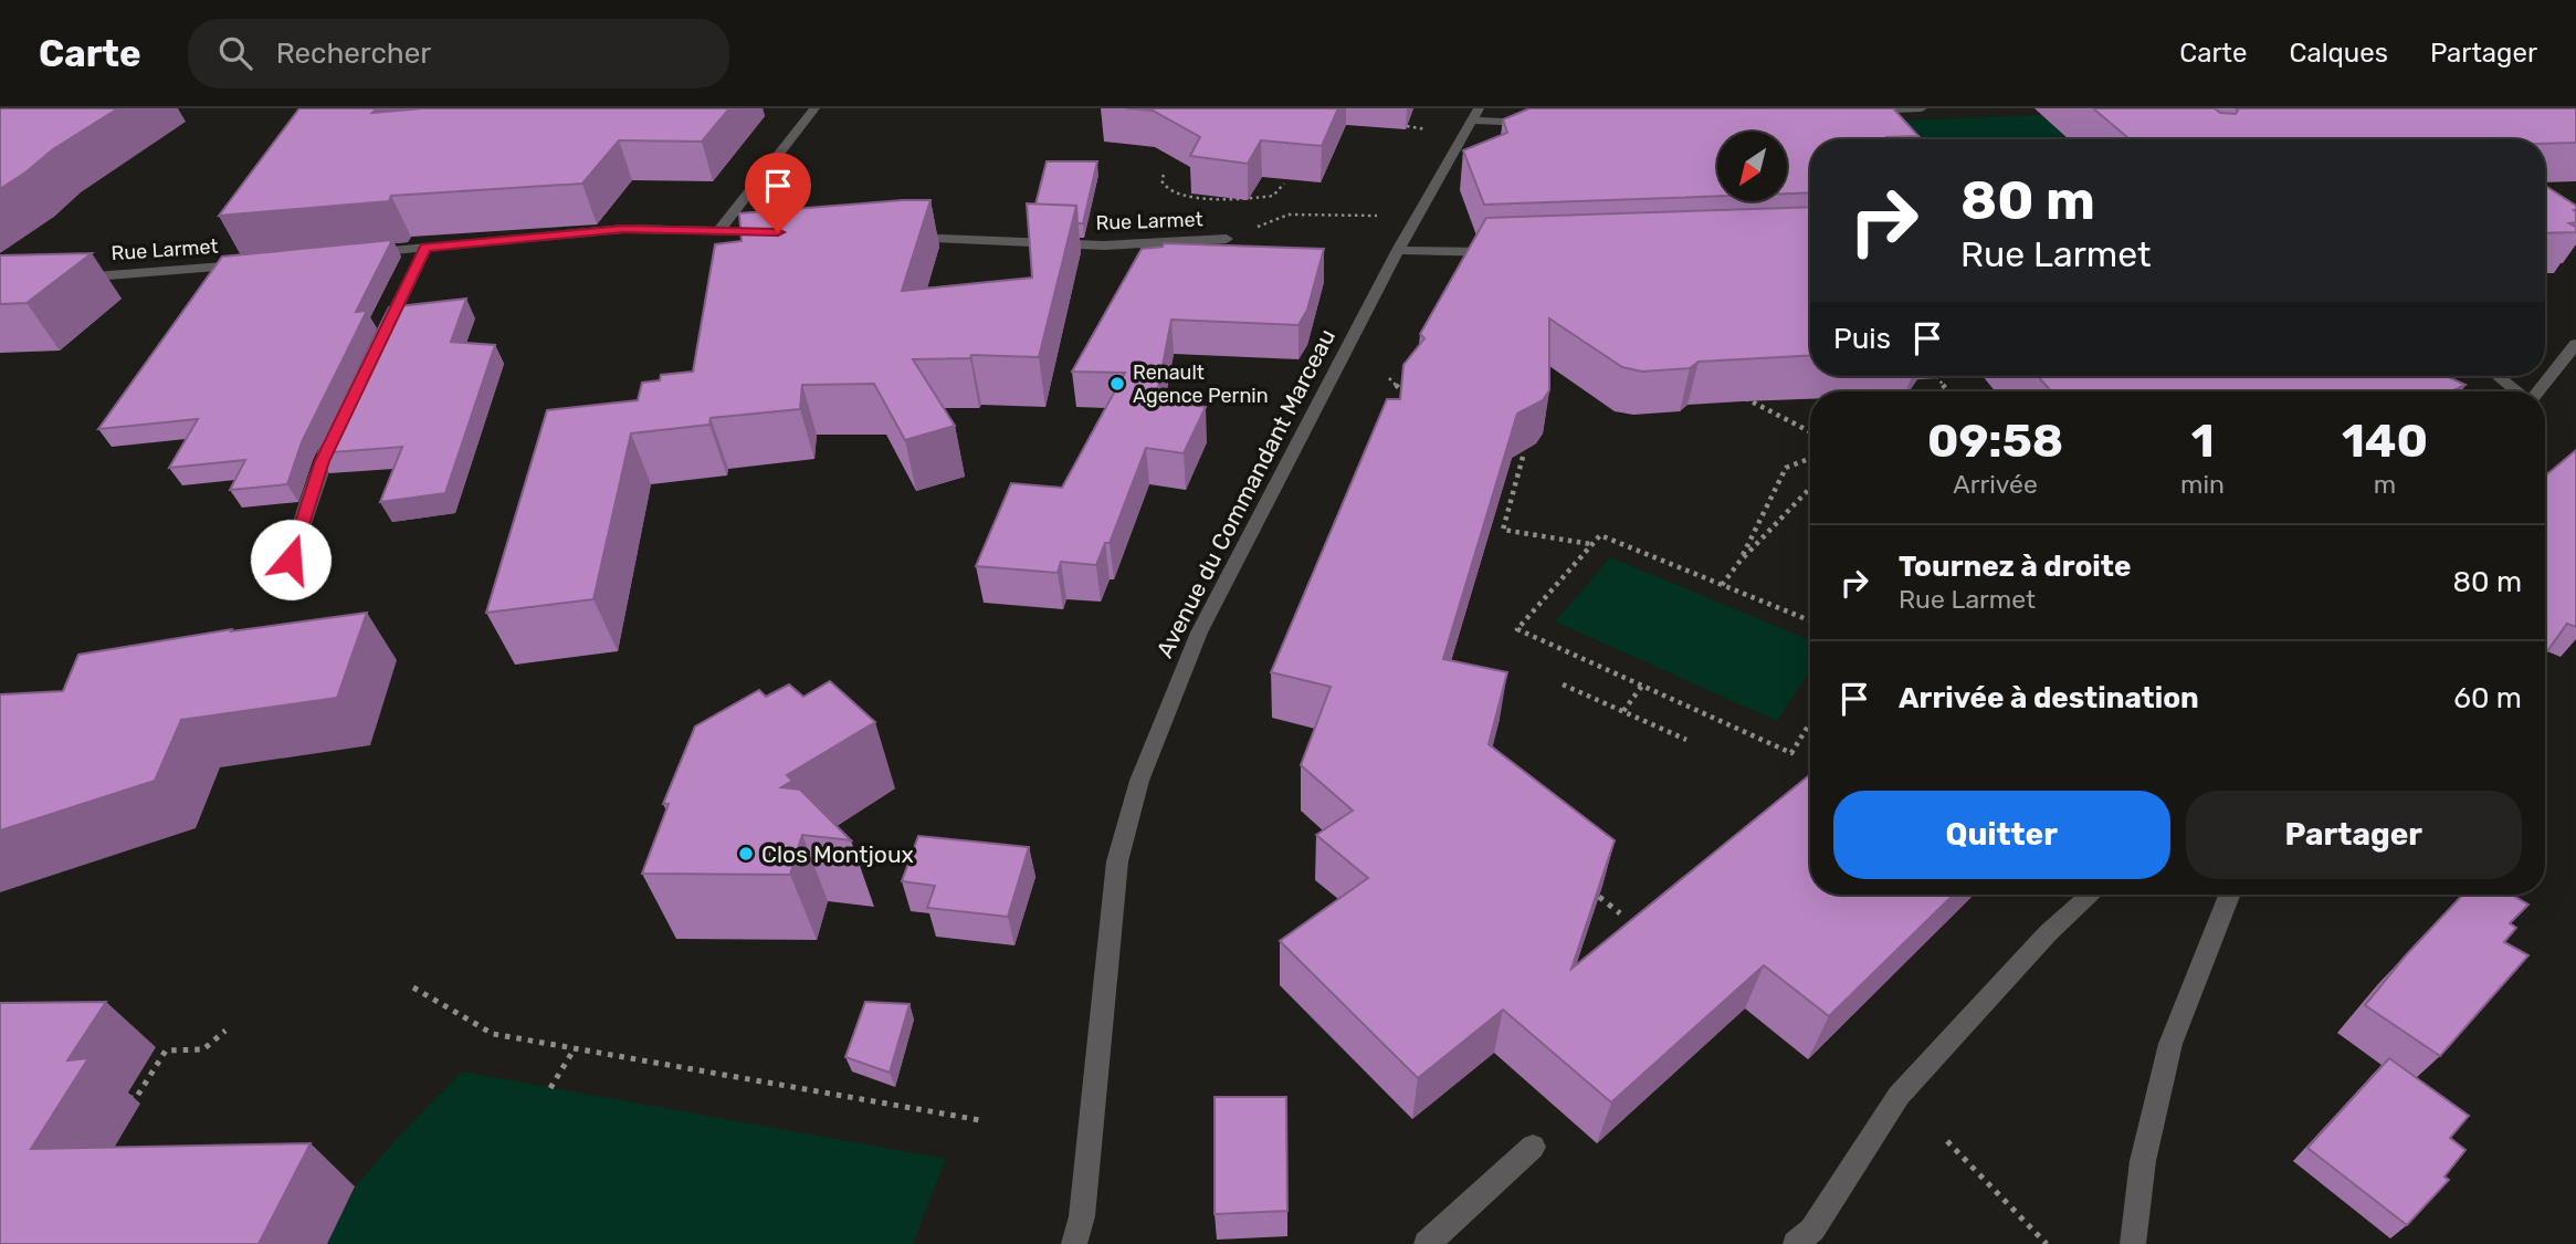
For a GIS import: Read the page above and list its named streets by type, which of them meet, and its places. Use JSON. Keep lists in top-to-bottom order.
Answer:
{
  "streets": {
    "street": ["Rue Larmet", "Avenue du Commandant Marceau"]
  },
  "places": ["Renault Agence Pernin", "Clos Montjoux"],
  "north": "bottom left",
  "page": {
    "header": "Carte",
    "search": "Rechercher",
    "nav": ["Carte", "Calques", "Partager"],
    "turn": ["80 m", "Rue Larmet"],
    "then": "Puis",
    "eta": [
      "09:58",
      "Arrivée",
      "1",
      "min",
      "140",
      "m"
    ],
    "list": [
      {
        "name": "Tournez à droite",
        "note": "Rue Larmet",
        "value": "80 m"
      },
      {
        "name": "Arrivée à destination",
        "value": "60 m"
      }
    ],
    "buttons": ["Quitter", "Partager"]
  }
}
